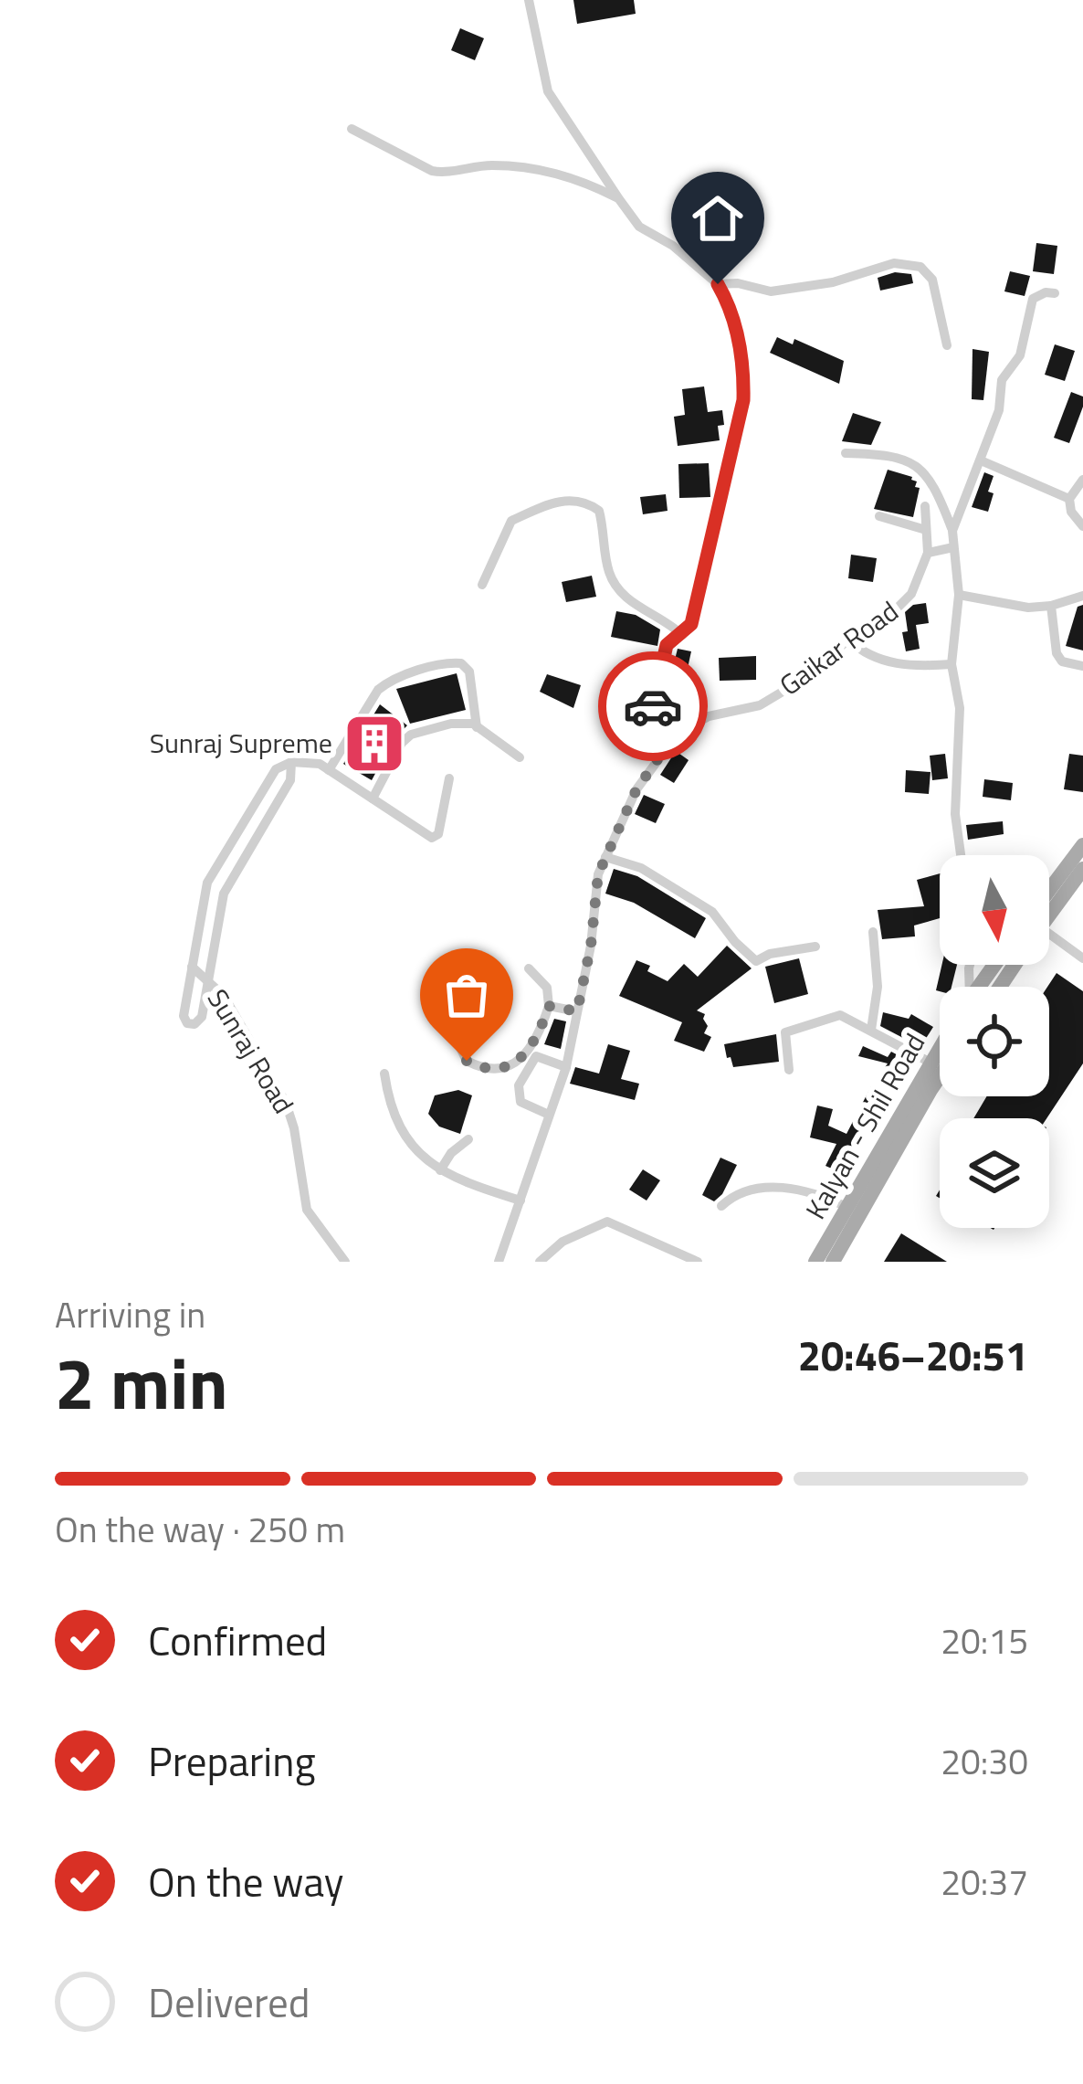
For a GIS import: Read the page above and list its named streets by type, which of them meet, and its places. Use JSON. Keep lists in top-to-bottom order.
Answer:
{
  "streets": {
    "main road": ["Kalyan - Shil Road"],
    "street": ["Gaikar Road", "Sunraj Road"]
  },
  "places": {
    "building": ["Sunraj Supreme"]
  },
  "north": "bottom",
  "page": {
    "heading": ["2 min", "Arriving in", "20:46–20:51"],
    "bar": "On the way · 250 m",
    "list": [
      ["Confirmed", "20:15"],
      ["Preparing", "20:30"],
      ["On the way", "20:37"],
      "Delivered"
    ]
  }
}
